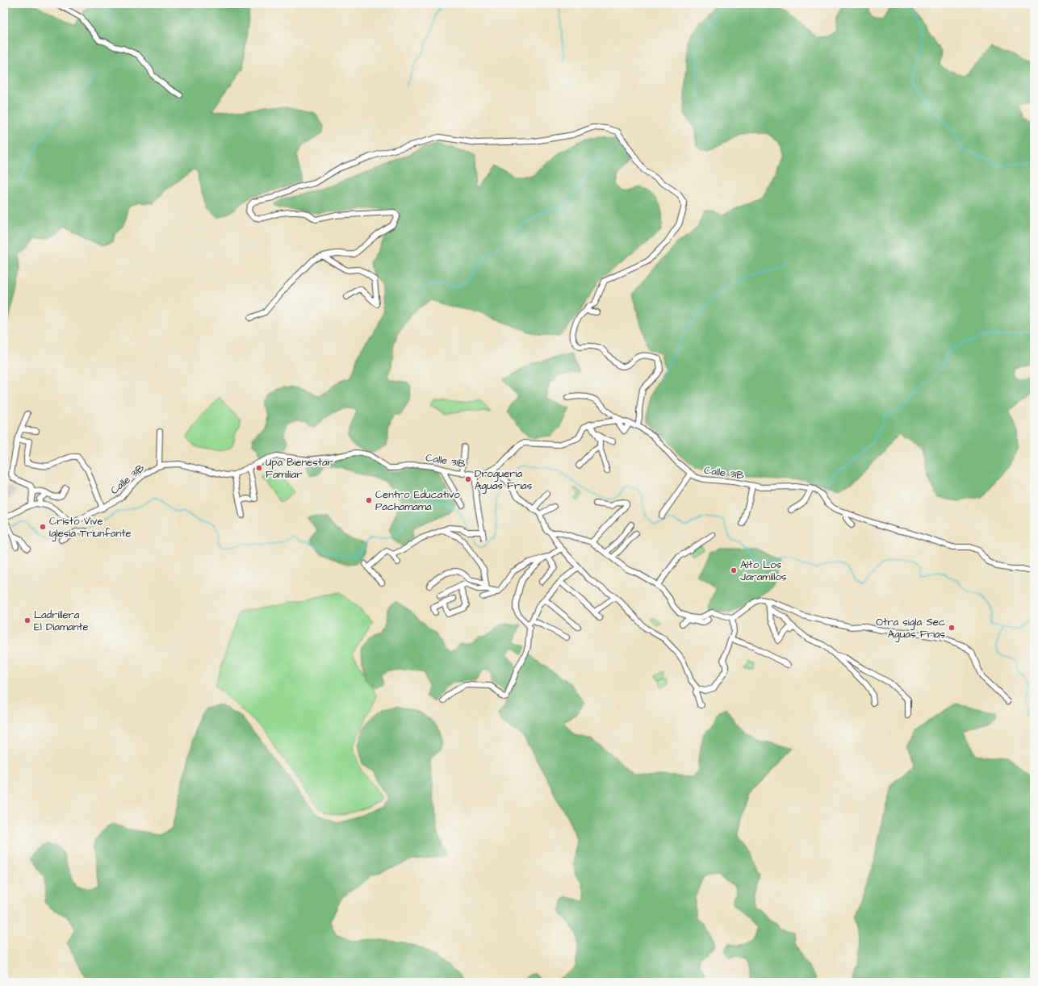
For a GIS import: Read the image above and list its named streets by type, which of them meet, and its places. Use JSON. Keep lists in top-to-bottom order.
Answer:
{
  "streets": {
    "street": ["Calle 31B"]
  },
  "places": [
    "Upa Bienestar Familiar",
    "Drogueria Aguas Frias",
    "Centro Educativo Pachamama",
    "Cristo Vive Iglesia Triunfante",
    "Alto Los Jaramillos",
    "Ladrillera El Diamante",
    "Otra sigla Sec Aguas Frias"
  ]
}
